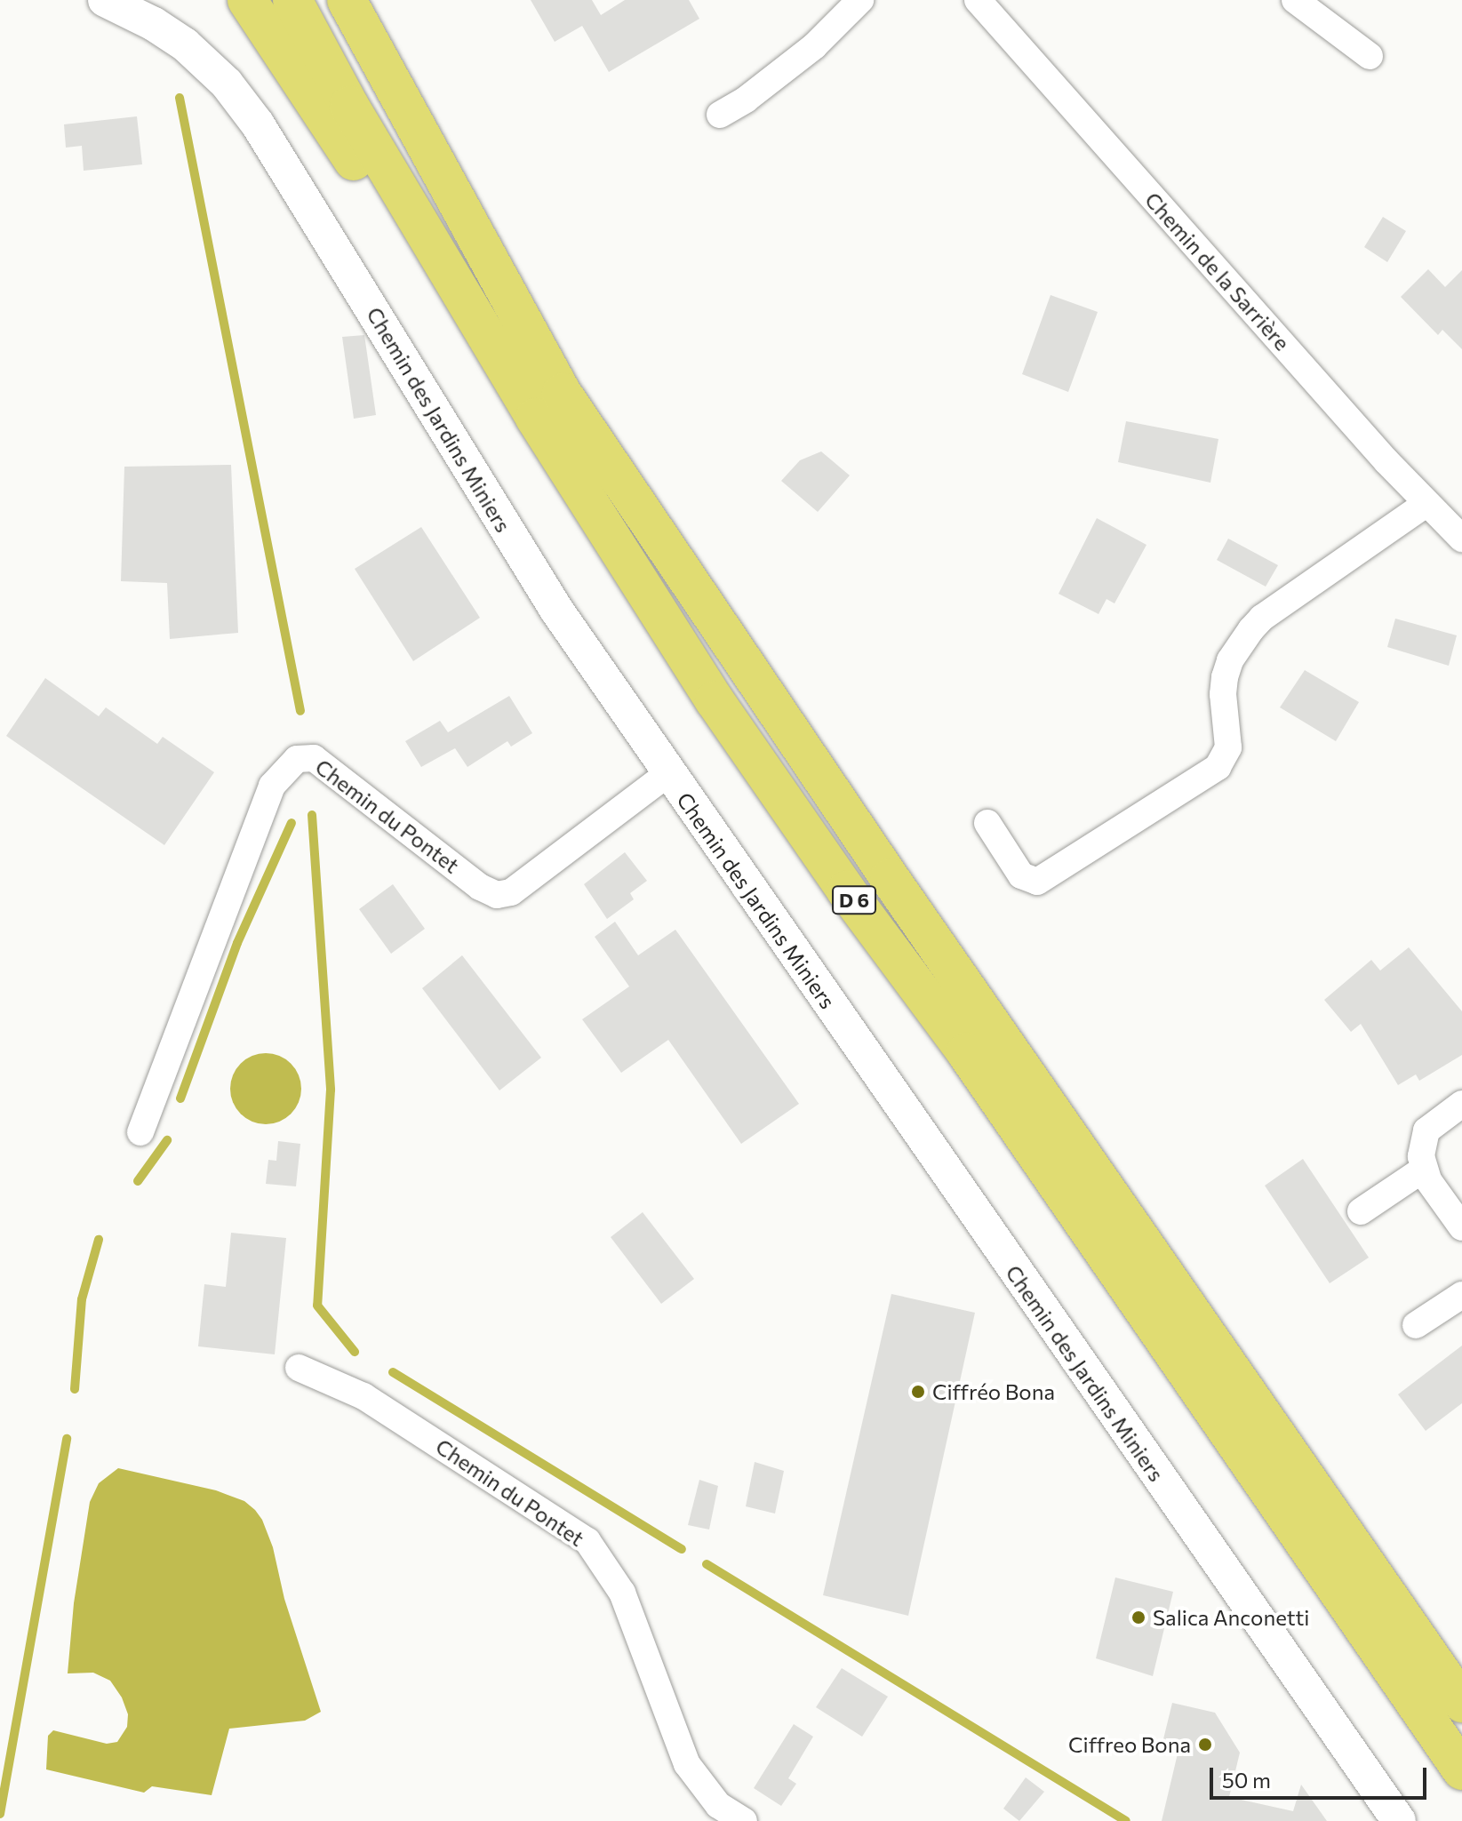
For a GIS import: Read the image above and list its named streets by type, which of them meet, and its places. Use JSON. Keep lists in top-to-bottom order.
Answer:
{
  "streets": {
    "highway": ["D 6"],
    "street": ["Chemin de la Sarrière", "Chemin des Jardins Miniers", "Chemin du Pontet"]
  },
  "crossings": [
    ["Chemin des Jardins Miniers", "Chemin du Pontet"]
  ],
  "places": ["Ciffréo Bona", "Salica Anconetti", "Ciffreo Bona"],
  "scale_bar": "50 m"
}
